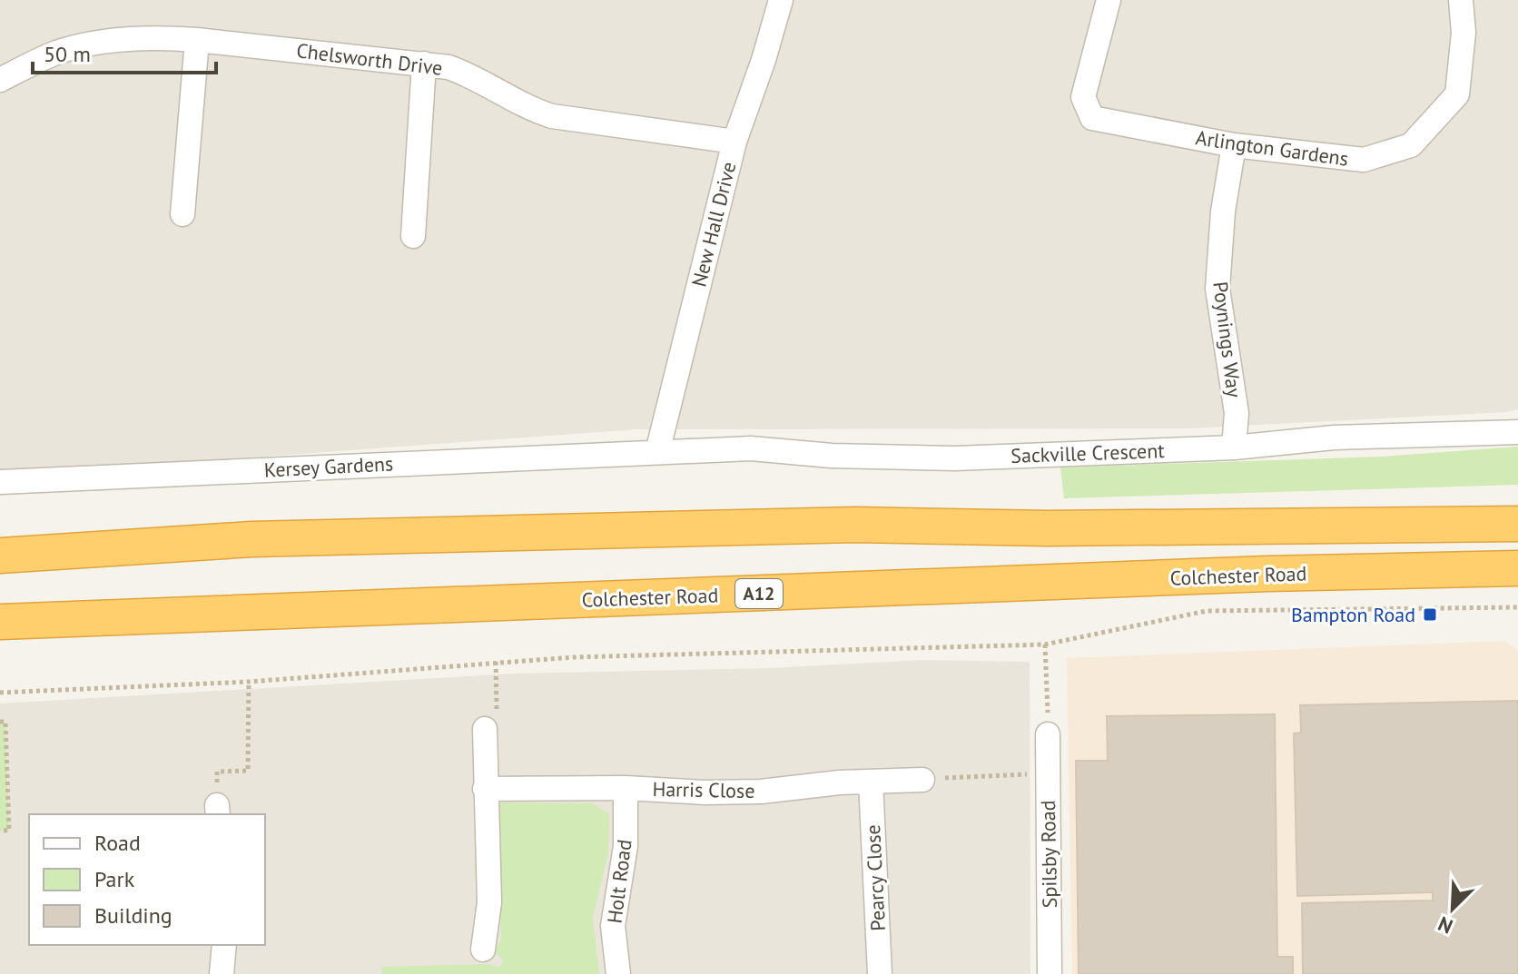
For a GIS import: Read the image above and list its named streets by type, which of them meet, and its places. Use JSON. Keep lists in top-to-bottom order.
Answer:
{
  "streets": {
    "highway": ["Colchester Road", "A12"],
    "street": [
      "Chelsworth Drive",
      "Arlington Gardens",
      "New Hall Drive",
      "Poynings Way",
      "Sackville Crescent",
      "Kersey Gardens",
      "Harris Close",
      "Spilsby Road",
      "Pearcy Close",
      "Holt Road"
    ]
  },
  "crossings": [
    ["Chelsworth Drive", "New Hall Drive"],
    ["Arlington Gardens", "Poynings Way"],
    ["New Hall Drive", "Sackville Crescent"],
    ["New Hall Drive", "Kersey Gardens"],
    ["Poynings Way", "Sackville Crescent"],
    ["Sackville Crescent", "Kersey Gardens"],
    ["Harris Close", "Pearcy Close"],
    ["Harris Close", "Holt Road"]
  ],
  "places": {
    "transit": ["Bampton Road"]
  },
  "legend": ["Road", "Park", "Building"],
  "scale_bar": "50 m",
  "north": "bottom left"
}
